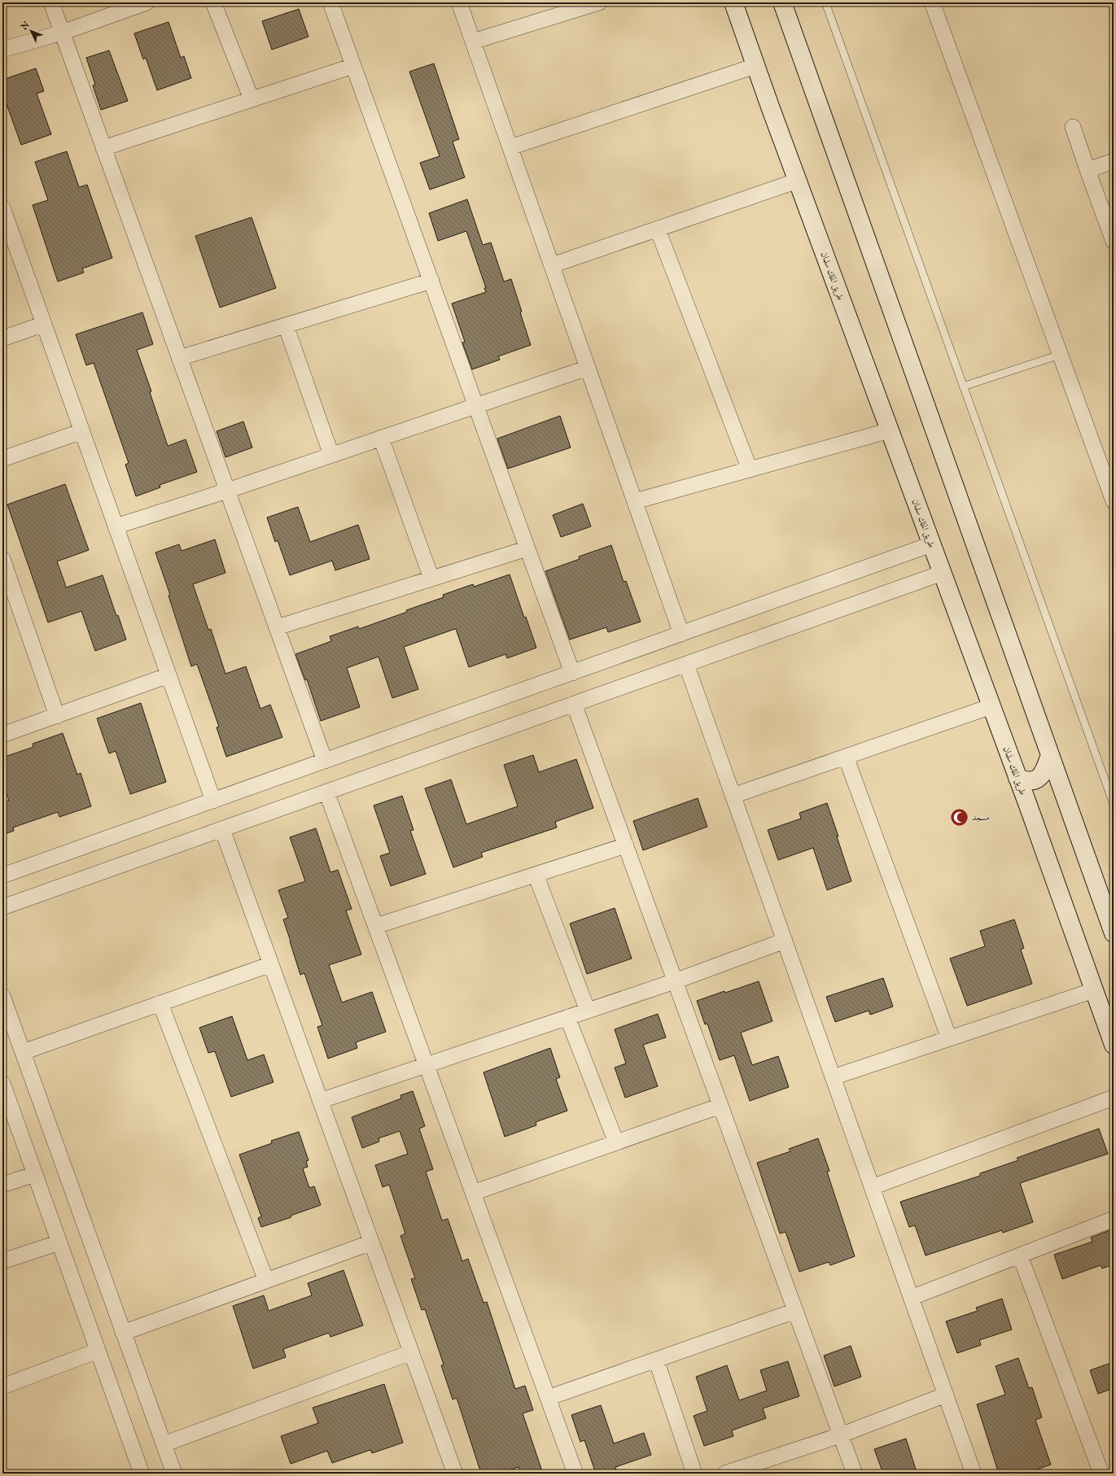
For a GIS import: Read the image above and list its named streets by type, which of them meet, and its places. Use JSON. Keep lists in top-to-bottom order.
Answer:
{
  "streets": {
    "main road": ["طريق الملك سلمان"]
  },
  "places": {
    "mosque": ["مسجد"]
  },
  "north": "top left"
}
